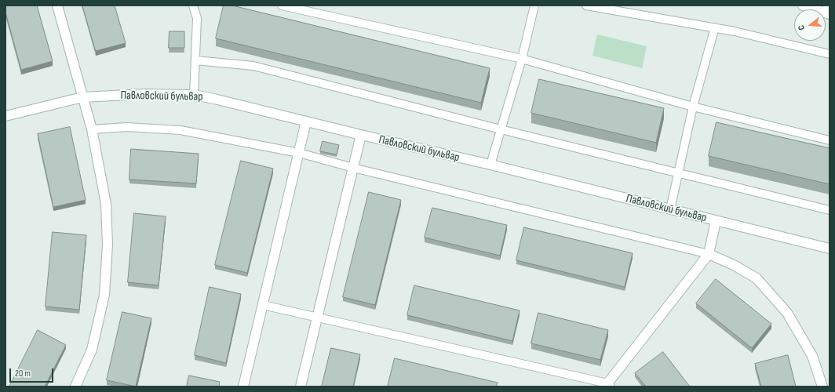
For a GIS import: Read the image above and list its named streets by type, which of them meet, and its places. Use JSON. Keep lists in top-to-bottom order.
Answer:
{
  "streets": {
    "street": ["Павловский бульвар"]
  },
  "scale_bar": "20 m",
  "north": "left"
}
